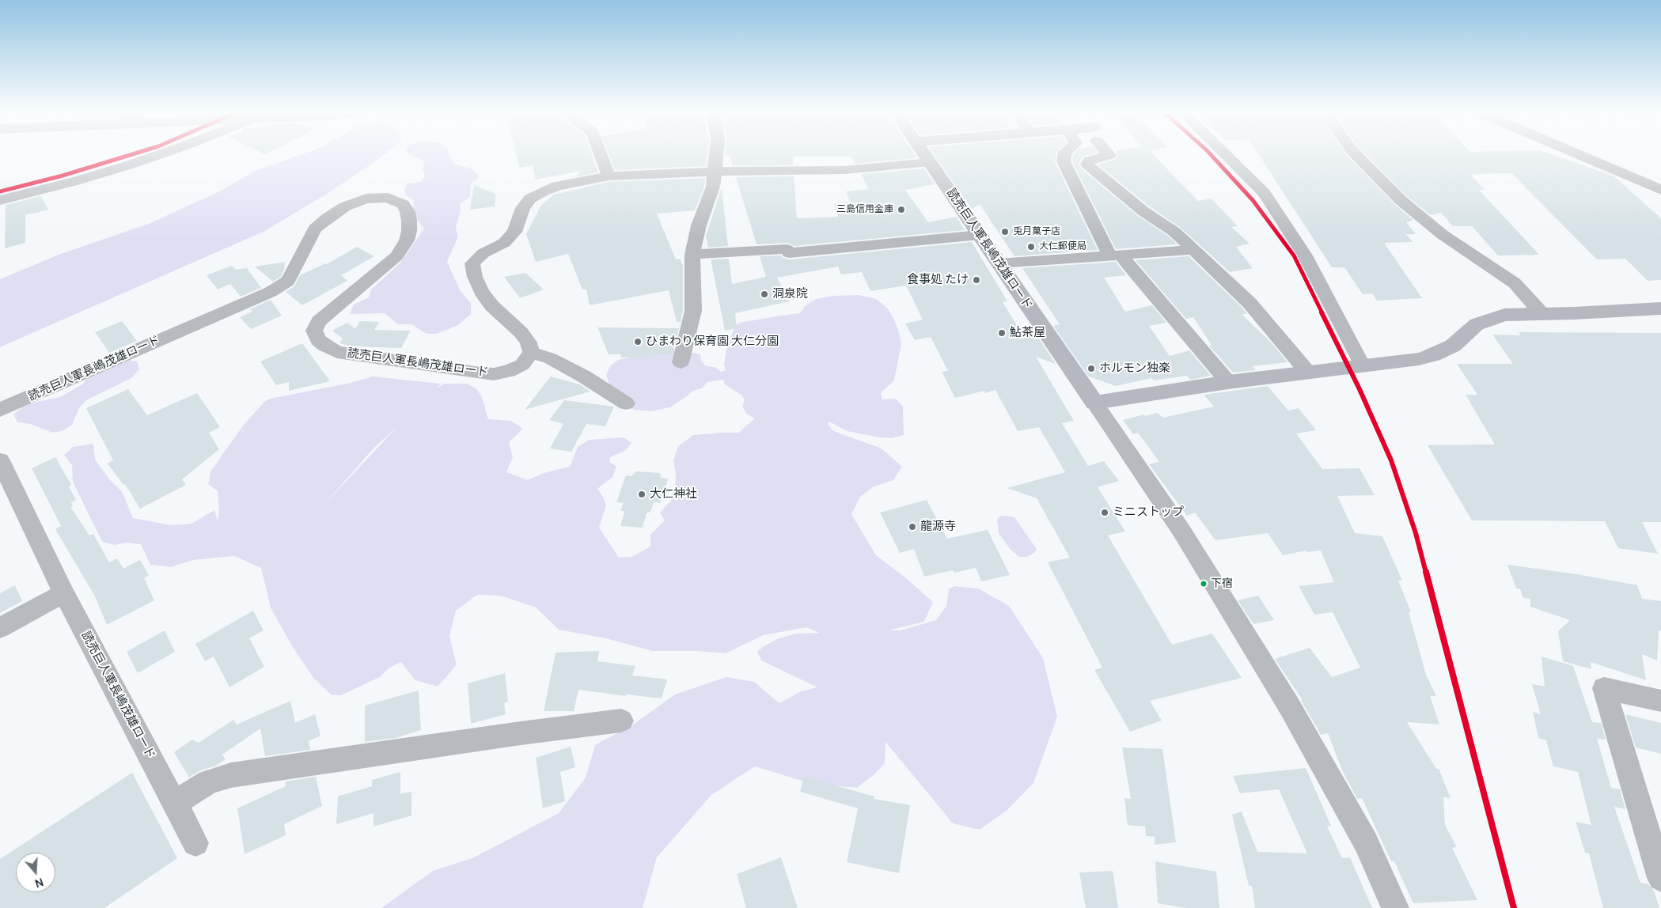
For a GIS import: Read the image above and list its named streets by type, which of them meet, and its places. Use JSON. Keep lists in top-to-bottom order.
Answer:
{
  "streets": {
    "street": ["読売巨人軍長嶋茂雄ロード"]
  },
  "places": [
    "三島信用金庫",
    "兎月菓子店",
    "大仁郵便局",
    "食事処 たけ",
    "洞泉院",
    "鮎茶屋",
    "ひまわり保育園 大仁分園",
    "ホルモン独楽",
    "大仁神社",
    "ミニストップ",
    "龍源寺",
    "下宿"
  ],
  "north": "bottom"
}
